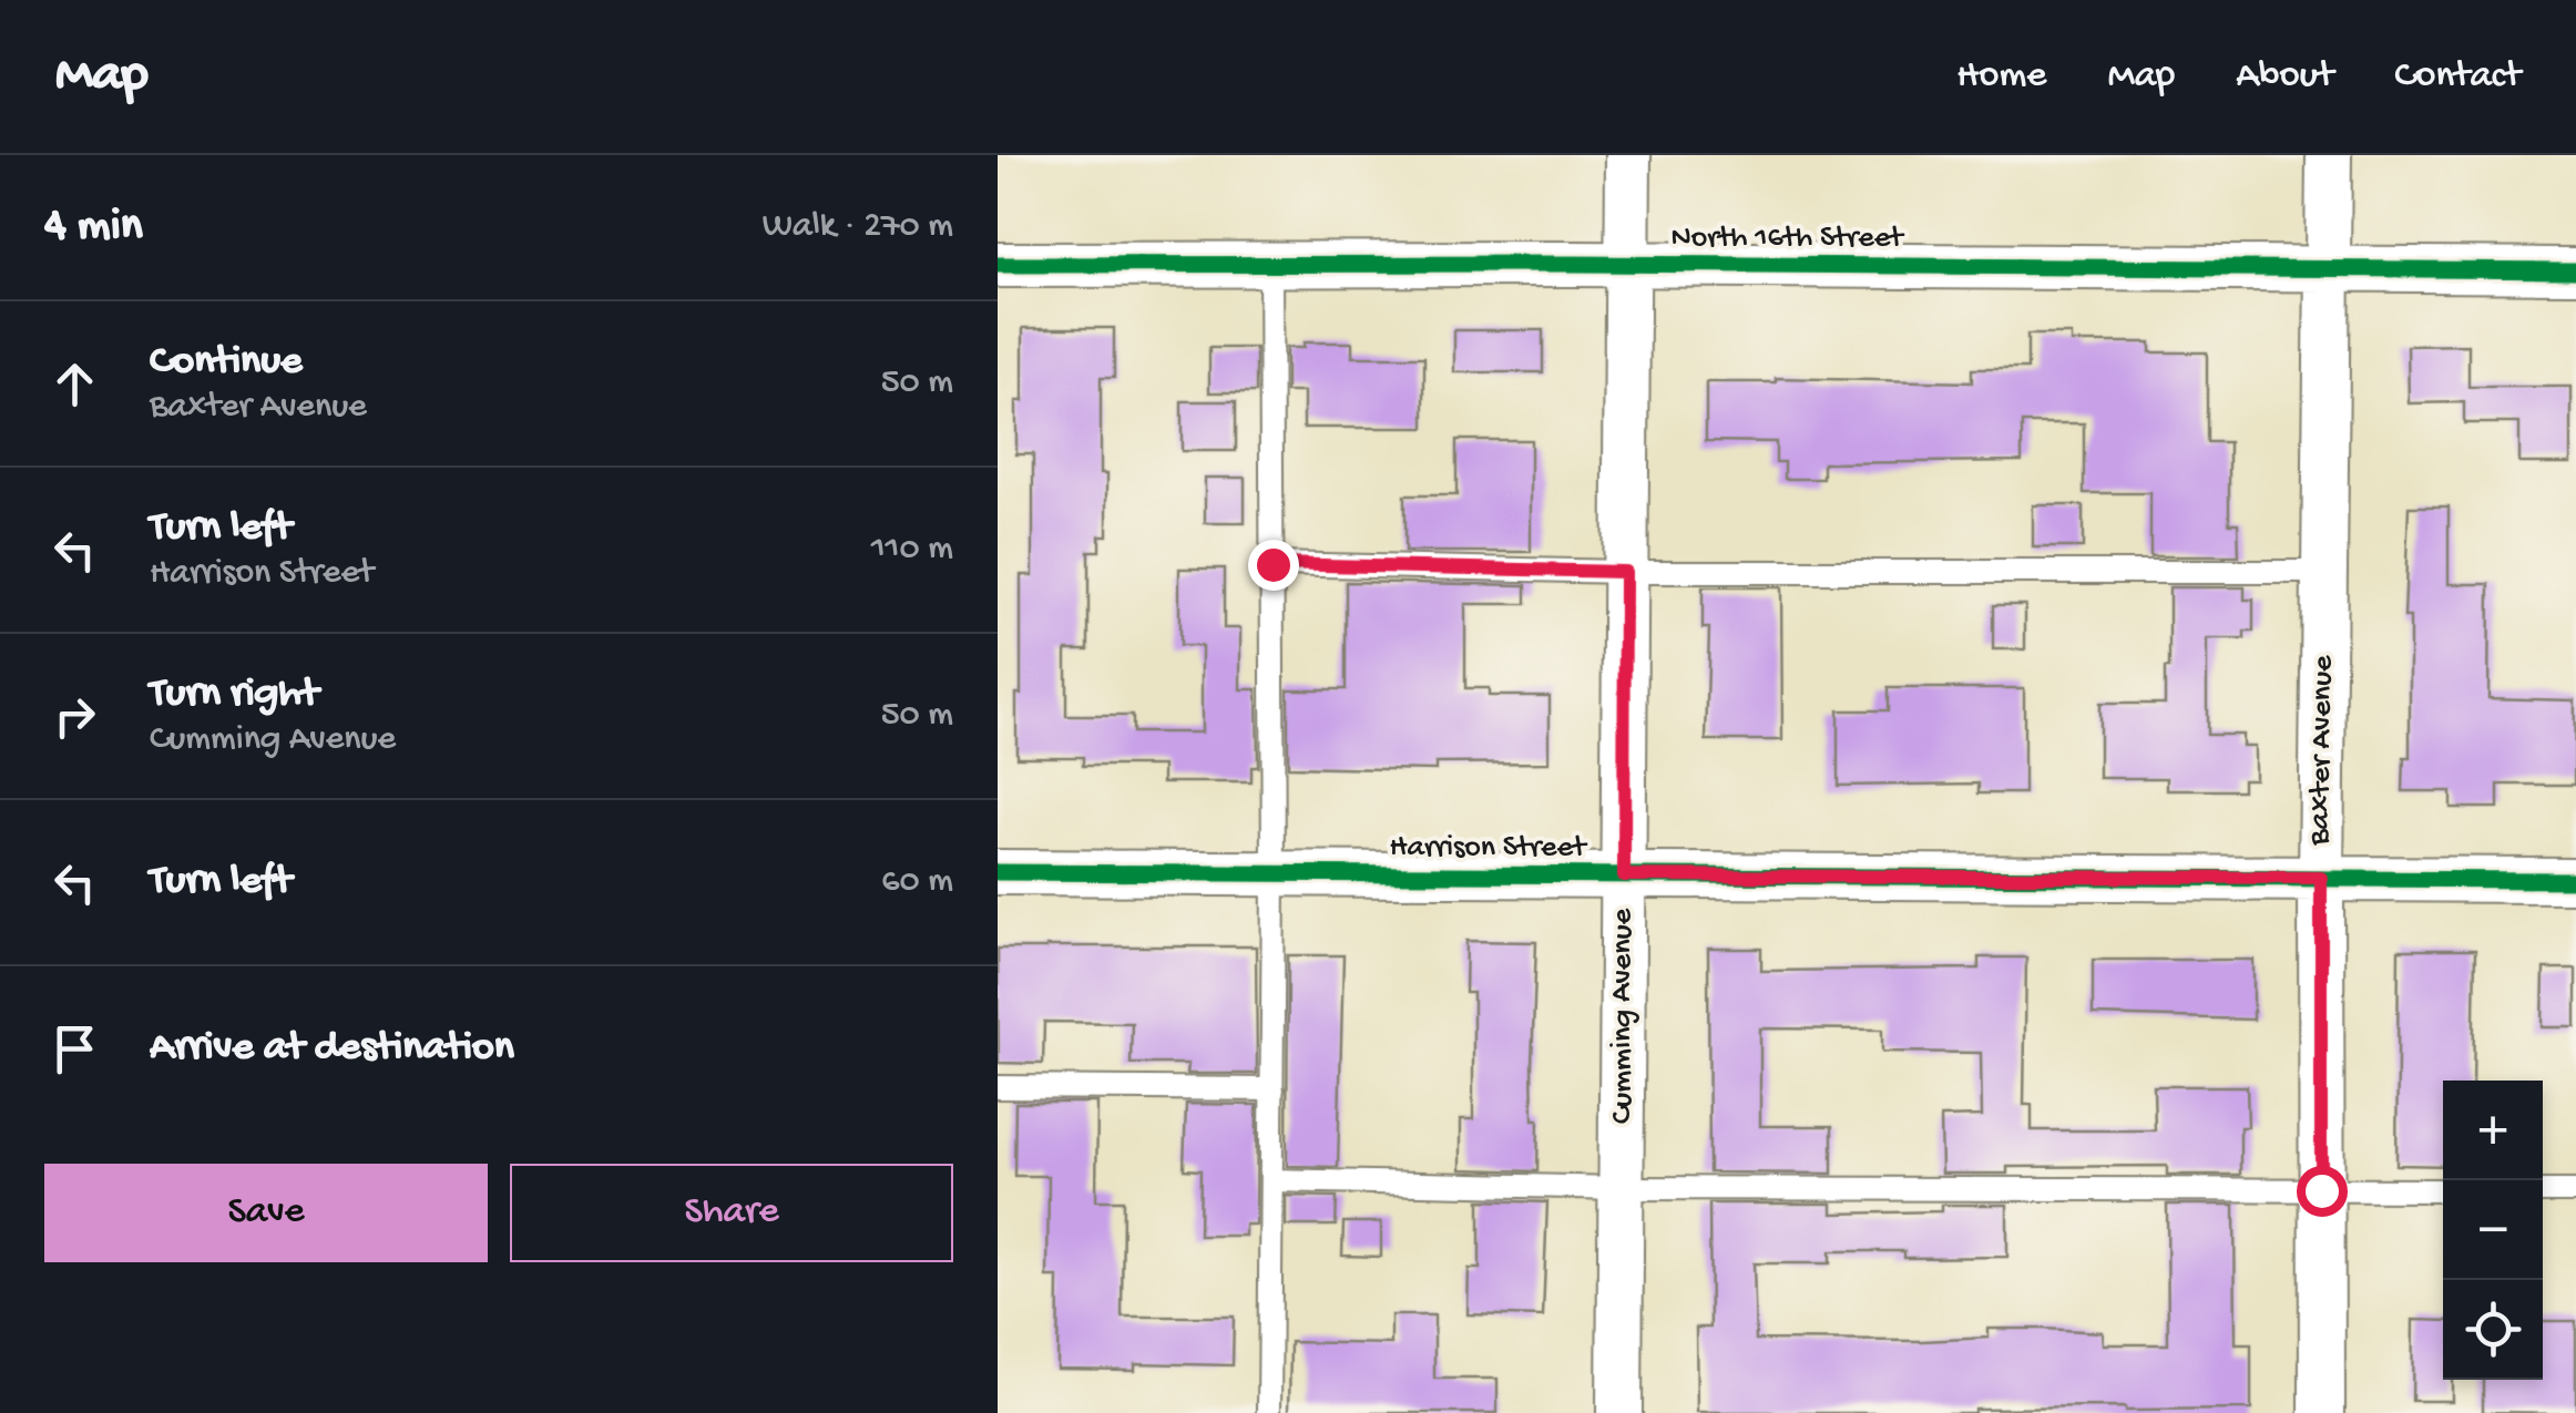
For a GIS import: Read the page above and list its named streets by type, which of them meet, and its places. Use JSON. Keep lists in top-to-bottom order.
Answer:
{
  "streets": {
    "street": [
      "North 16th Street",
      "Baxter Avenue",
      "Harrison Street",
      "Cumming Avenue"
    ]
  },
  "crossings": [
    ["North 16th Street", "Baxter Avenue"],
    ["North 16th Street", "Cumming Avenue"],
    ["Baxter Avenue", "Harrison Street"],
    ["Harrison Street", "Cumming Avenue"]
  ],
  "page": {
    "header": "Map",
    "nav": [
      "Home",
      "Map",
      "About",
      "Contact"
    ],
    "heading": ["4 min", "Walk · 270 m"],
    "list": [
      ["Continue", "Baxter Avenue", "50 m"],
      ["Turn left", "Harrison Street", "110 m"],
      ["Turn right", "Cumming Avenue", "50 m"],
      ["Turn left", "60 m"],
      "Arrive at destination"
    ],
    "map_buttons": ["+", "−"],
    "buttons": ["Save", "Share"]
  }
}
